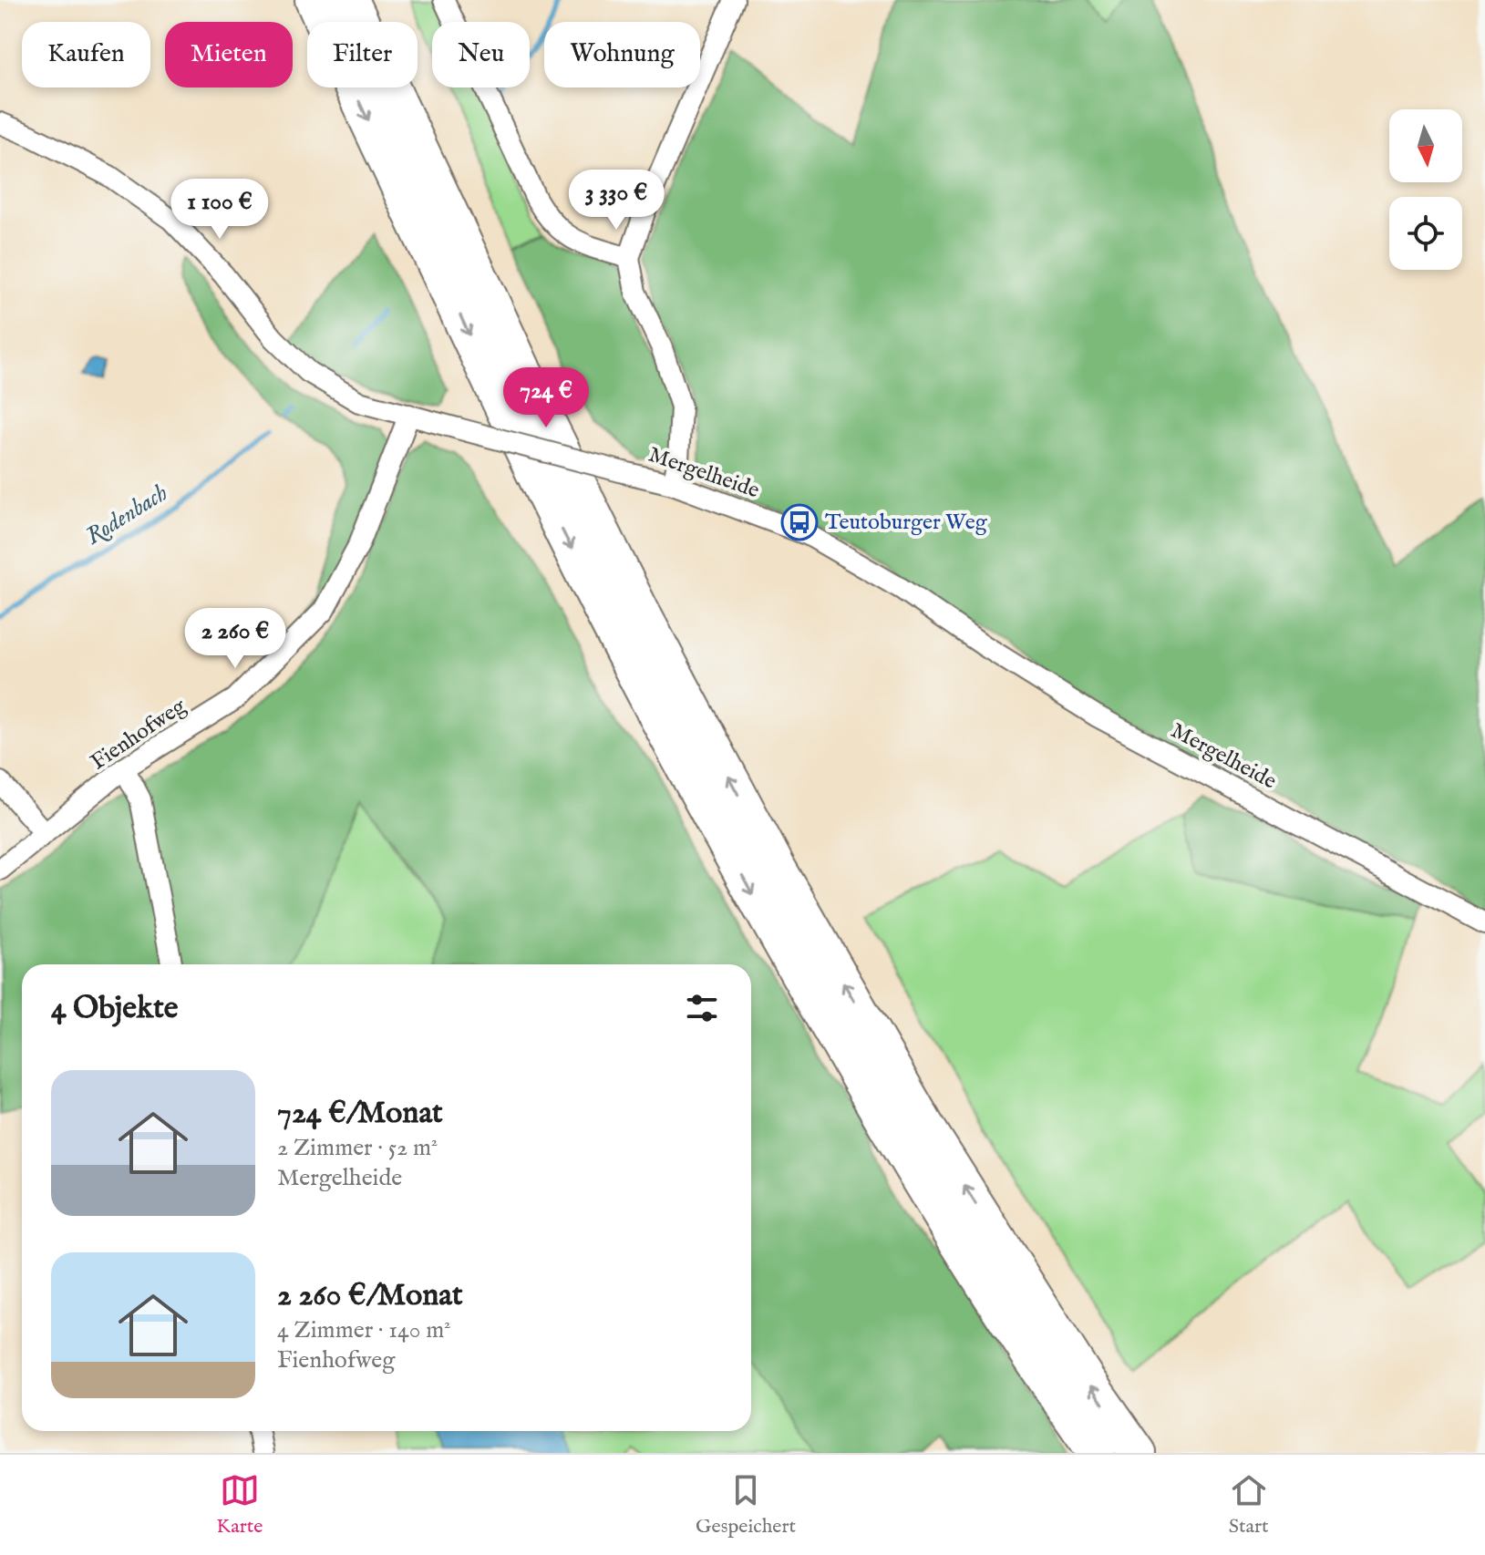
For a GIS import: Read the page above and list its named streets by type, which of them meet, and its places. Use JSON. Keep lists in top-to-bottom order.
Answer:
{
  "streets": {
    "street": ["Mergelheide", "Fienhofweg"]
  },
  "crossings": [
    ["Mergelheide", "Fienhofweg"]
  ],
  "water": ["Rodenbach"],
  "places": {
    "bus stop": ["Teutoburger Weg"]
  },
  "north": "bottom",
  "page": {
    "chip": [
      "Kaufen",
      "Mieten",
      "Filter",
      "Neu",
      "Wohnung"
    ],
    "price": [
      "3 330 €",
      "1 100 €",
      "724 €",
      "2 260 €"
    ],
    "heading": "4 Objekte",
    "list": [
      {
        "name": "724 €/Monat",
        "note": "2 Zimmer · 52 m² · Mergelheide"
      },
      {
        "name": "2 260 €/Monat",
        "note": "4 Zimmer · 140 m² · Fienhofweg"
      }
    ],
    "tabs": ["Karte", "Gespeichert", "Start"]
  }
}
